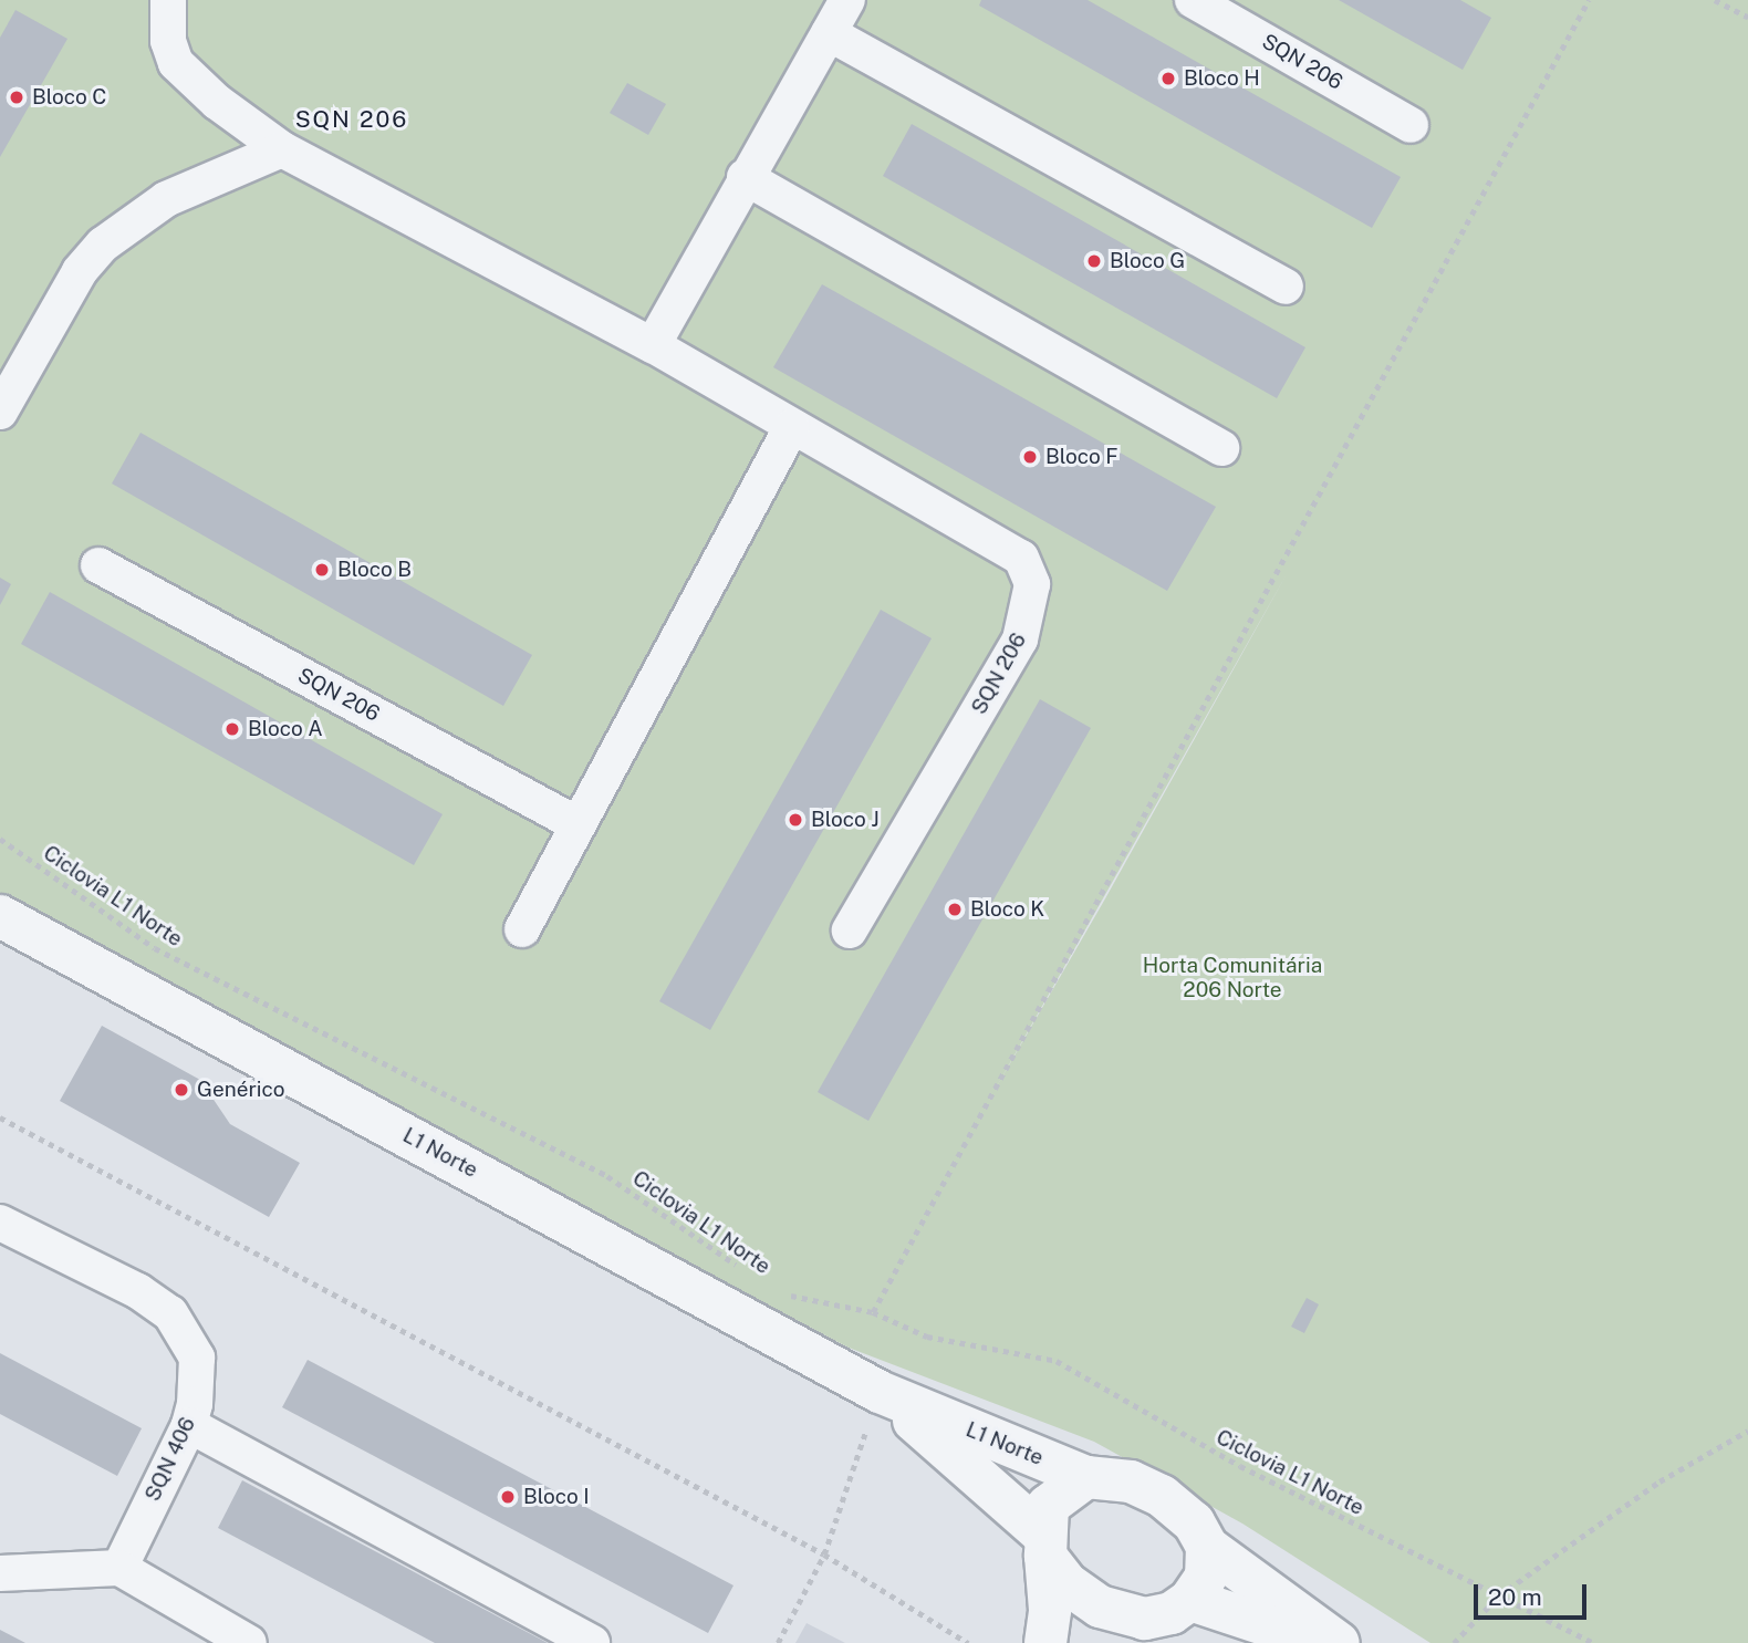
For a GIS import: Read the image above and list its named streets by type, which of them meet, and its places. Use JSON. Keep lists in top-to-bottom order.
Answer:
{
  "streets": {
    "street": ["SQN 206", "L1 Norte", "SQN 406"],
    "path": ["Ciclovia L1 Norte"]
  },
  "districts": ["SQN 206"],
  "parks": ["Horta Comunitária 206 Norte"],
  "places": [
    "Bloco H",
    "Bloco C",
    "Bloco G",
    "Bloco F",
    "Bloco B",
    "Bloco A",
    "Bloco J",
    "Bloco K",
    "Genérico",
    "Bloco I"
  ],
  "scale_bar": "20 m"
}
